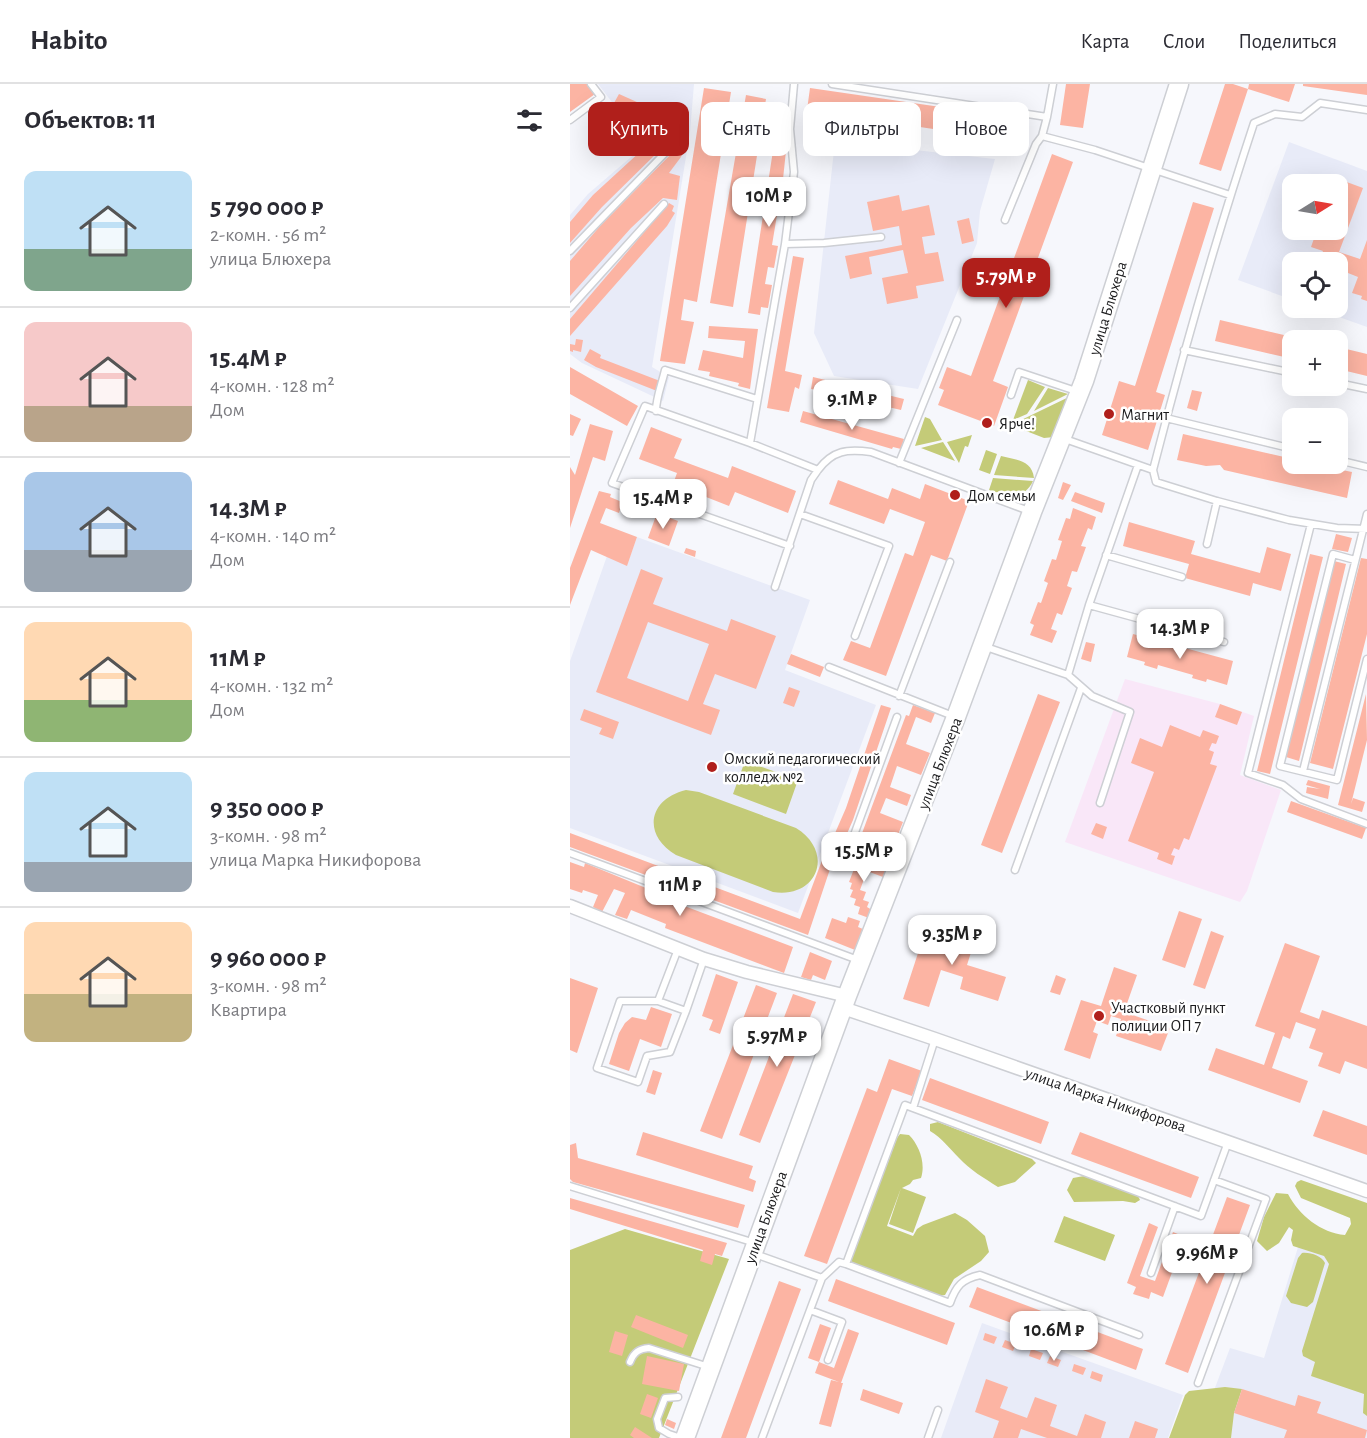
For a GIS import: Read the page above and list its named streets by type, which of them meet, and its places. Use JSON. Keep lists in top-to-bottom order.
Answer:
{
  "streets": {
    "street": ["улица Блюхера", "улица Марка Никифорова"]
  },
  "crossings": [
    ["улица Блюхера", "улица Марка Никифорова"]
  ],
  "places": [
    "Магнит",
    "Ярче!",
    "Дом семьи",
    "Омский педагогический колледж №2",
    "Участковый пункт полиции ОП 7"
  ],
  "north": "right",
  "page": {
    "header": "Habito",
    "nav": ["Карта", "Слои", "Поделиться"],
    "heading": "Объектов: 11",
    "chip": [
      "Купить",
      "Снять",
      "Фильтры",
      "Новое"
    ],
    "list": [
      {
        "name": "5 790 000 ₽",
        "note": "2-комн. · 56 m² · улица Блюхера"
      },
      {
        "name": "15.4M ₽",
        "note": "4-комн. · 128 m² · Дом"
      },
      {
        "name": "14.3M ₽",
        "note": "4-комн. · 140 m² · Дом"
      },
      {
        "name": "11M ₽",
        "note": "4-комн. · 132 m² · Дом"
      },
      {
        "name": "9 350 000 ₽",
        "note": "3-комн. · 98 m² · улица Марка Никифорова"
      },
      {
        "name": "9 960 000 ₽",
        "note": "3-комн. · 98 m² · Квартира"
      }
    ],
    "map_buttons": ["+", "−"],
    "price": [
      "10M ₽",
      "5.79M ₽",
      "9.1M ₽",
      "15.4M ₽",
      "14.3M ₽",
      "15.5M ₽",
      "11M ₽",
      "9.35M ₽",
      "5.97M ₽",
      "9.96M ₽",
      "10.6M ₽"
    ]
  }
}
